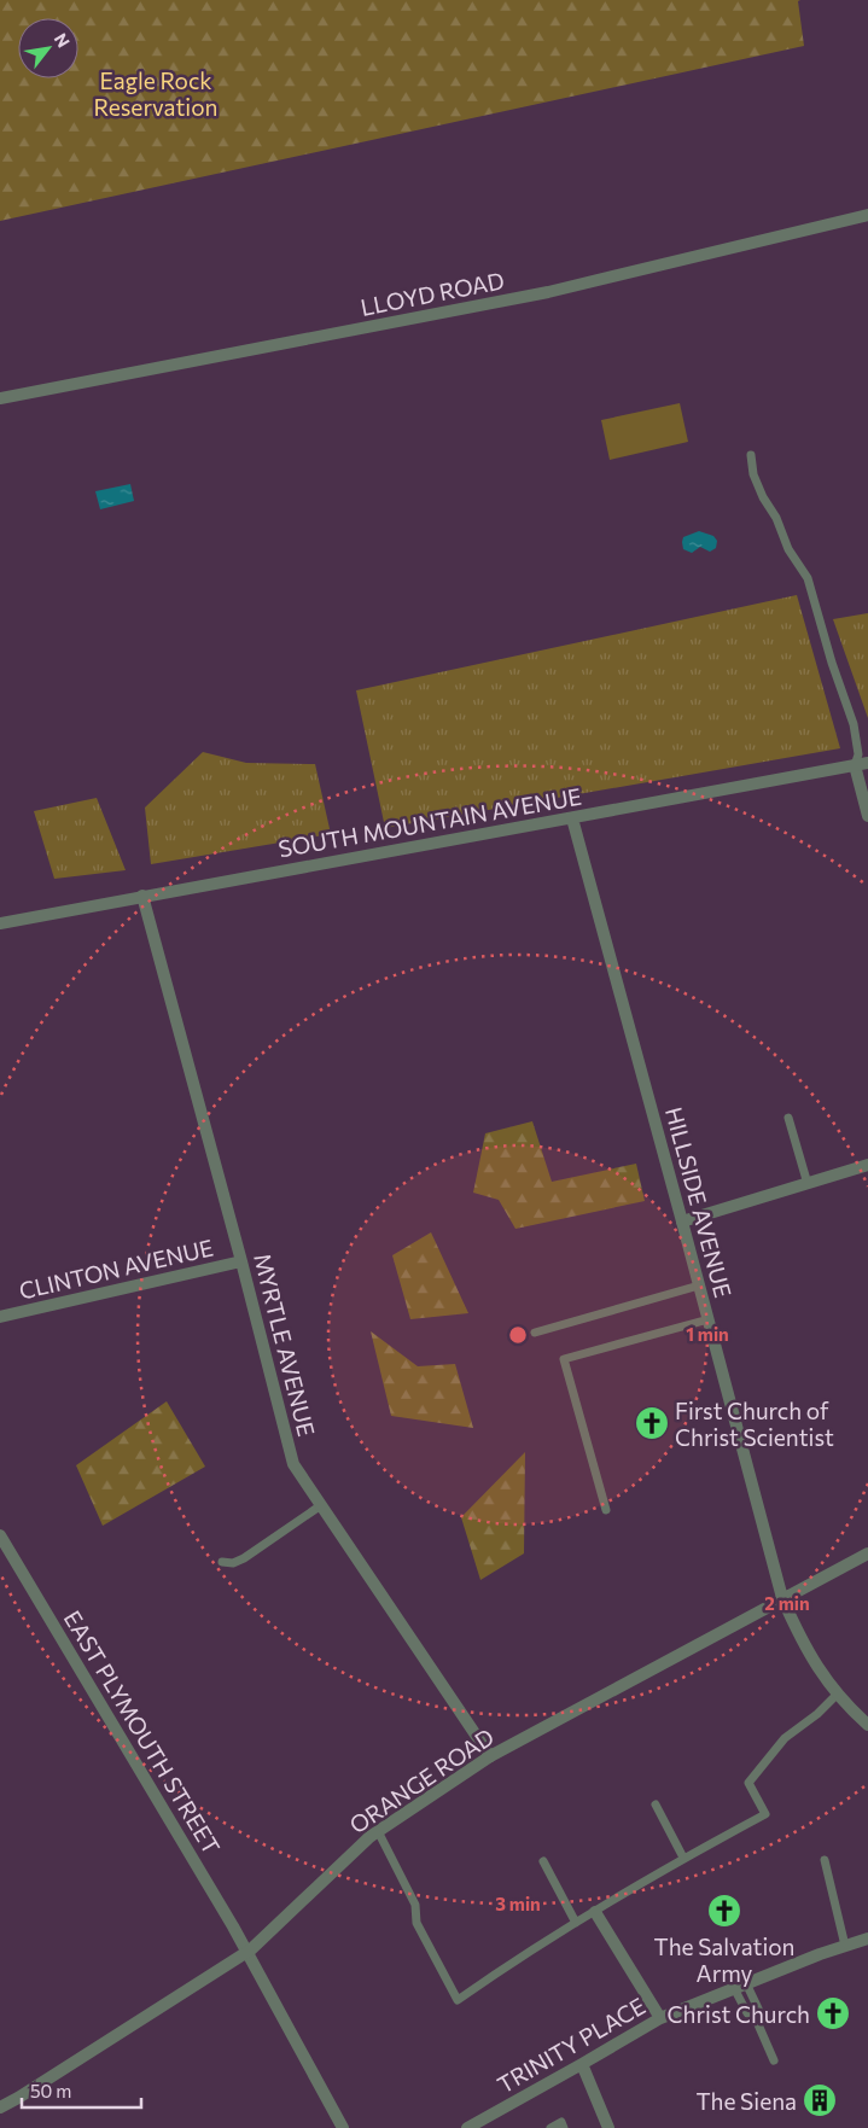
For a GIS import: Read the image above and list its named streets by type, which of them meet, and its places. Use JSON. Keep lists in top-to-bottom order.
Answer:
{
  "streets": {
    "street": [
      "LLOYD ROAD",
      "SOUTH MOUNTAIN AVENUE",
      "HILLSIDE AVENUE",
      "CLINTON AVENUE",
      "MYRTLE AVENUE",
      "EAST PLYMOUTH STREET",
      "ORANGE ROAD",
      "TRINITY PLACE"
    ]
  },
  "crossings": [
    ["SOUTH MOUNTAIN AVENUE", "HILLSIDE AVENUE"],
    ["SOUTH MOUNTAIN AVENUE", "MYRTLE AVENUE"],
    ["HILLSIDE AVENUE", "ORANGE ROAD"],
    ["CLINTON AVENUE", "MYRTLE AVENUE"],
    ["MYRTLE AVENUE", "ORANGE ROAD"],
    ["EAST PLYMOUTH STREET", "ORANGE ROAD"]
  ],
  "parks": ["Eagle Rock Reservation"],
  "places": {
    "church": ["First Church of Christ Scientist", "The Salvation Army", "Christ Church"],
    "building": ["The Siena"]
  },
  "scale_bar": "50 m",
  "north": "top right",
  "rings": ["1 min", "2 min", "3 min"]
}
